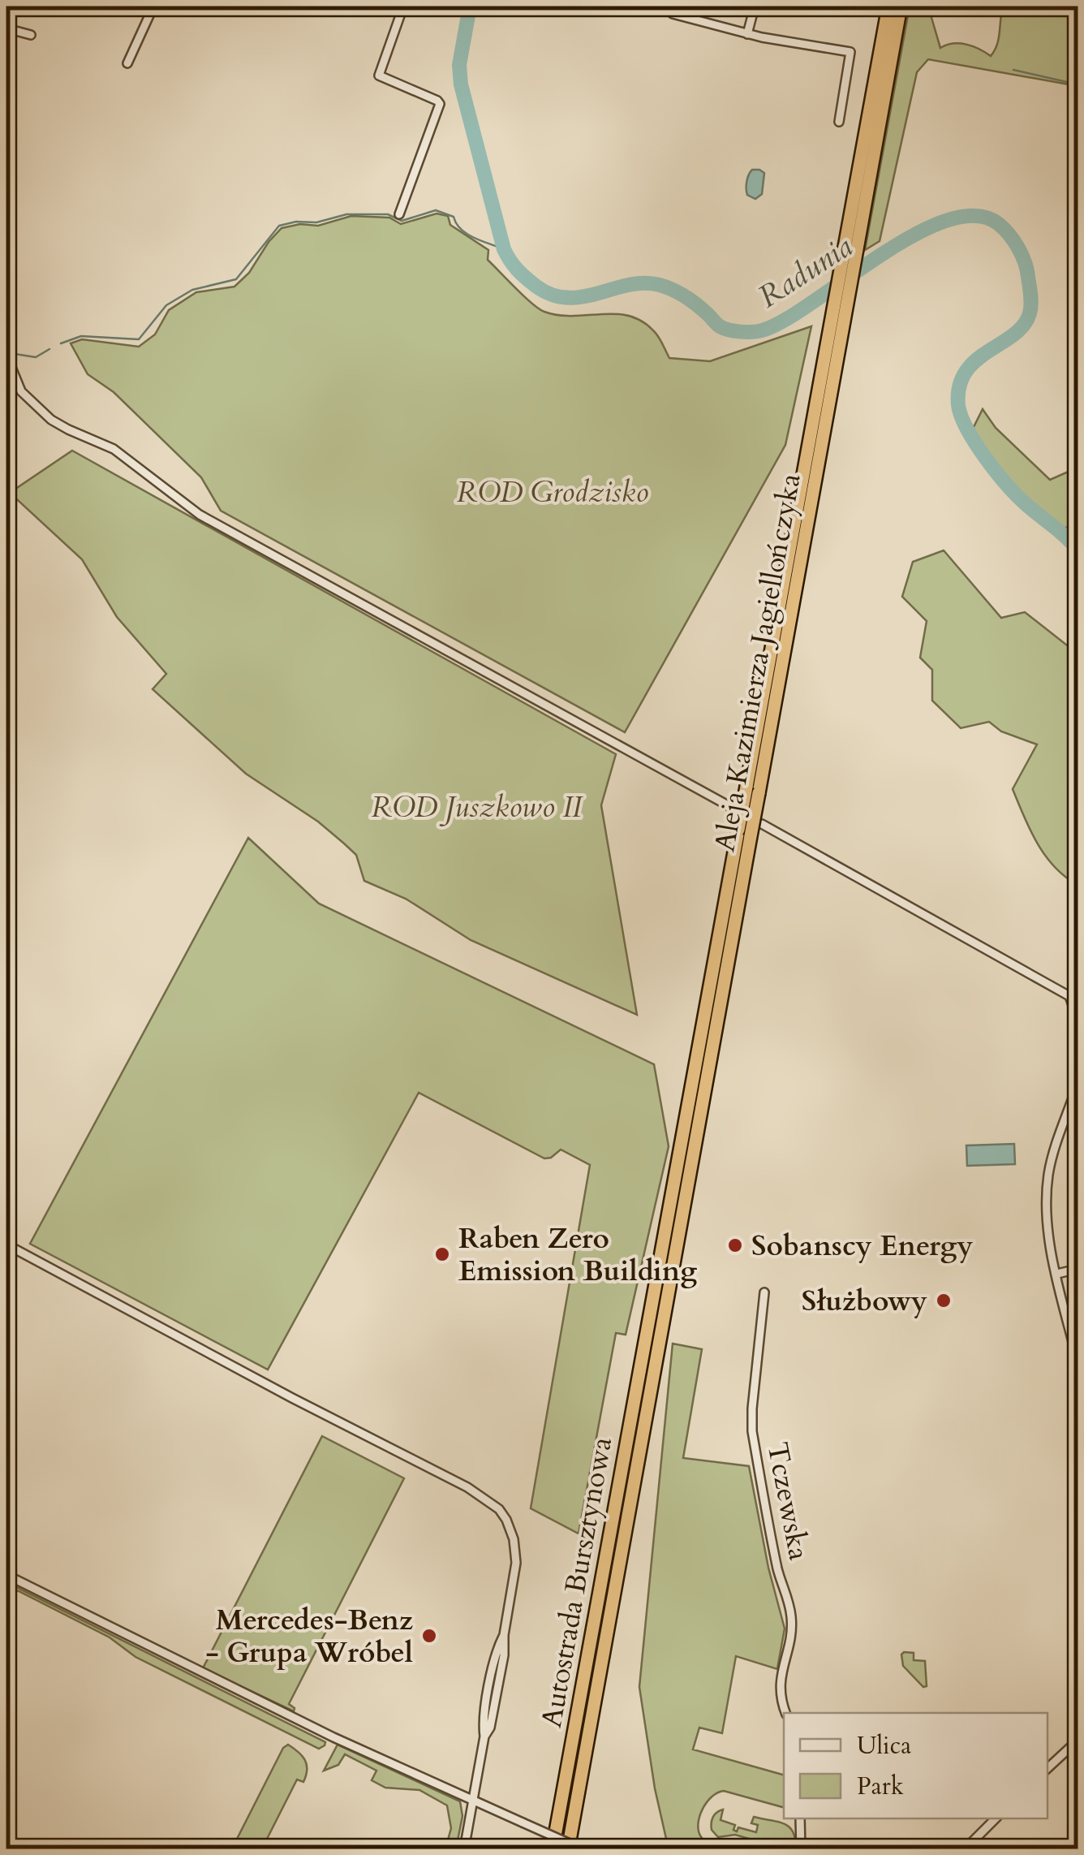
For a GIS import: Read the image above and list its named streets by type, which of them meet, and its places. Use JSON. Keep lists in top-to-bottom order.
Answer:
{
  "streets": {
    "highway": ["Aleja Kazimierza Jagiellończyka", "Autostrada Bursztynowa"],
    "street": ["Tczewska"]
  },
  "crossings": [
    ["Aleja Kazimierza Jagiellończyka", "Autostrada Bursztynowa"]
  ],
  "water": ["Radunia"],
  "parks": ["ROD Grodzisko", "ROD Juszkowo II"],
  "places": [
    "Sobanscy Energy",
    "Raben Zero Emission Building",
    "Służbowy",
    "Mercedes-Benz - Grupa Wróbel"
  ],
  "legend": ["Ulica", "Park"]
}
